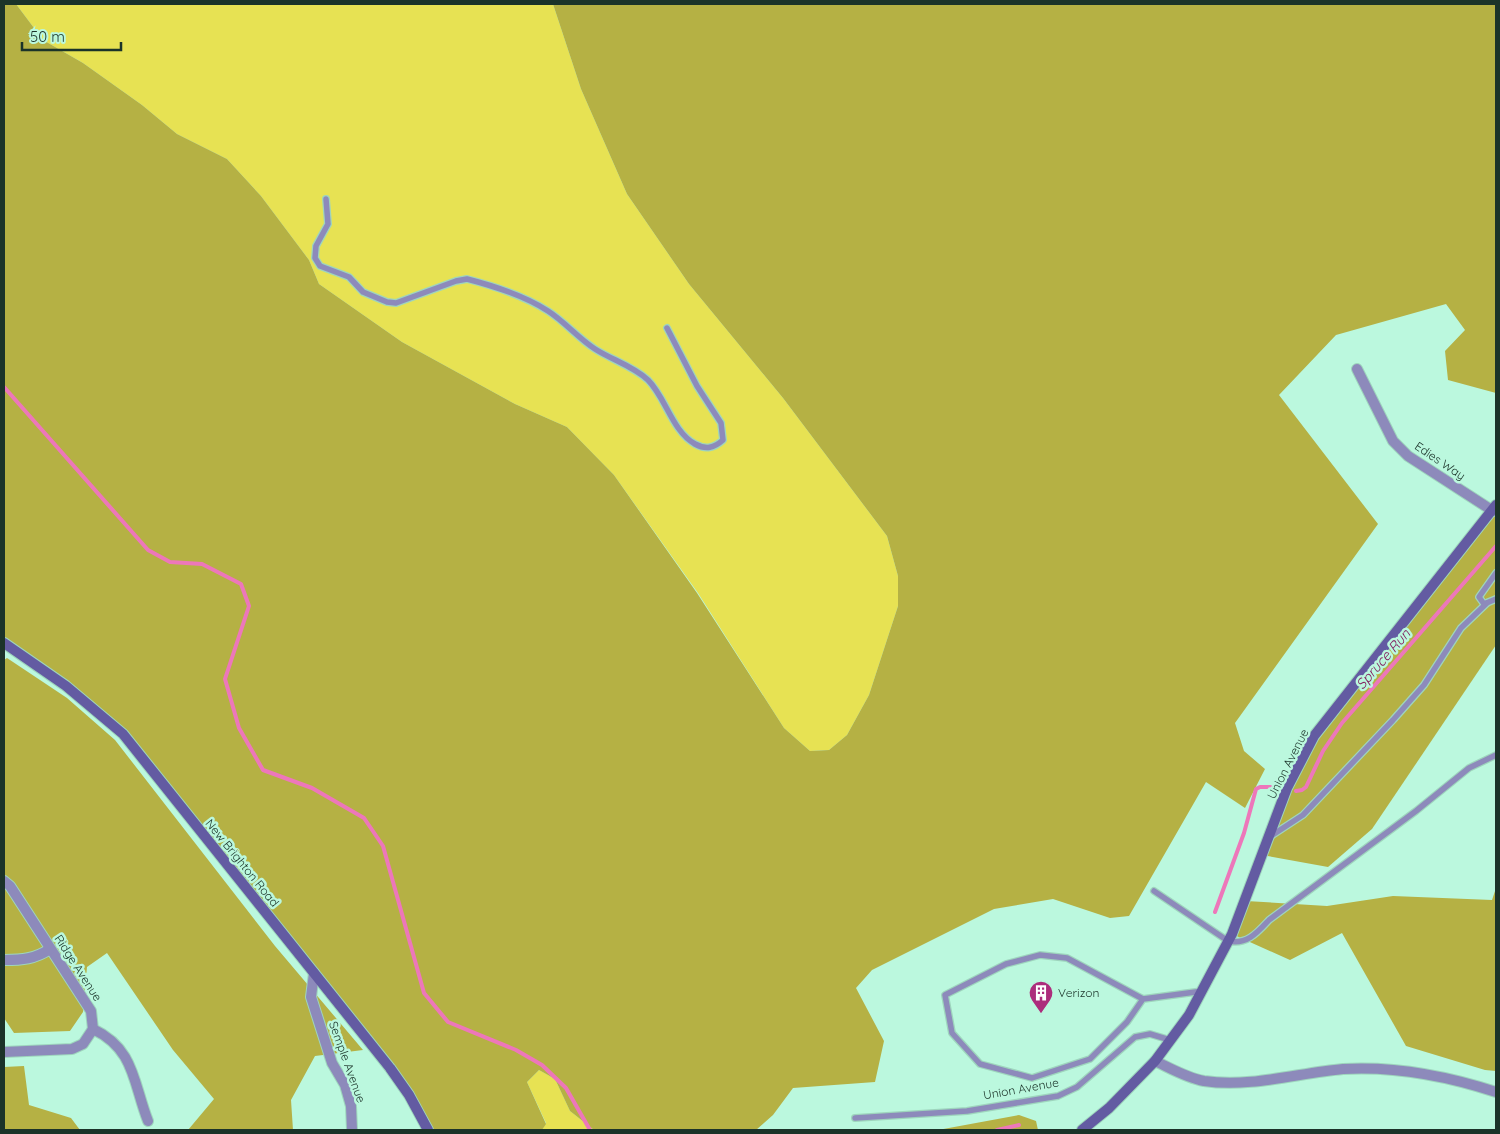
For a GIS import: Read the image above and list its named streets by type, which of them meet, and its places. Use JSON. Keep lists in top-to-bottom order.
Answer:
{
  "streets": {
    "street": [
      "Edies Way",
      "Union Avenue",
      "New Brighton Road",
      "Ridge Avenue",
      "Semple Avenue"
    ]
  },
  "crossings": [
    ["Edies Way", "Union Avenue"],
    ["New Brighton Road", "Semple Avenue"]
  ],
  "water": ["Spruce Run"],
  "places": {
    "building": ["Verizon"]
  },
  "scale_bar": "50 m"
}
